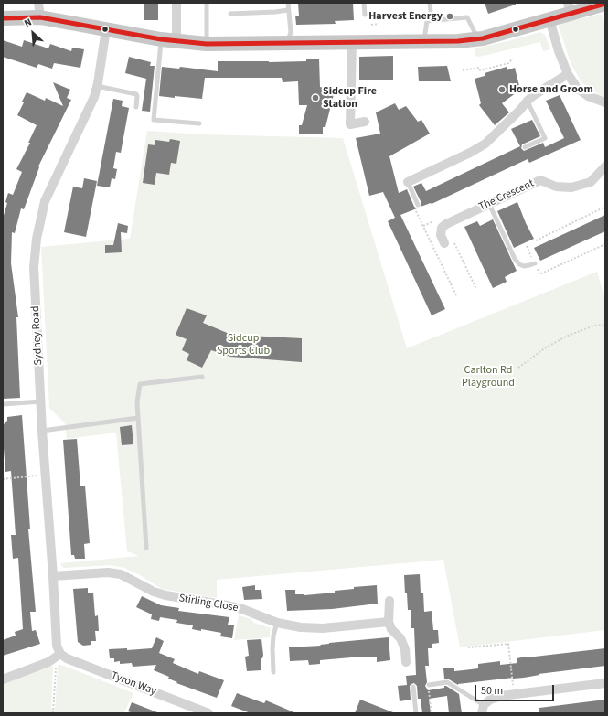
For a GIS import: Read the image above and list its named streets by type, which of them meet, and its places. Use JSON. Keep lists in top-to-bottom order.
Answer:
{
  "streets": {
    "street": [
      "The Crescent",
      "Sydney Road",
      "Stirling Close",
      "Tyron Way"
    ]
  },
  "crossings": [
    ["Sydney Road", "Stirling Close"],
    ["Sydney Road", "Tyron Way"]
  ],
  "parks": ["Sidcup Sports Club", "Carlton Rd Playground"],
  "places": ["Harvest Energy", "Horse and Groom", "Sidcup Fire Station"],
  "scale_bar": "50 m",
  "north": "top left"
}
